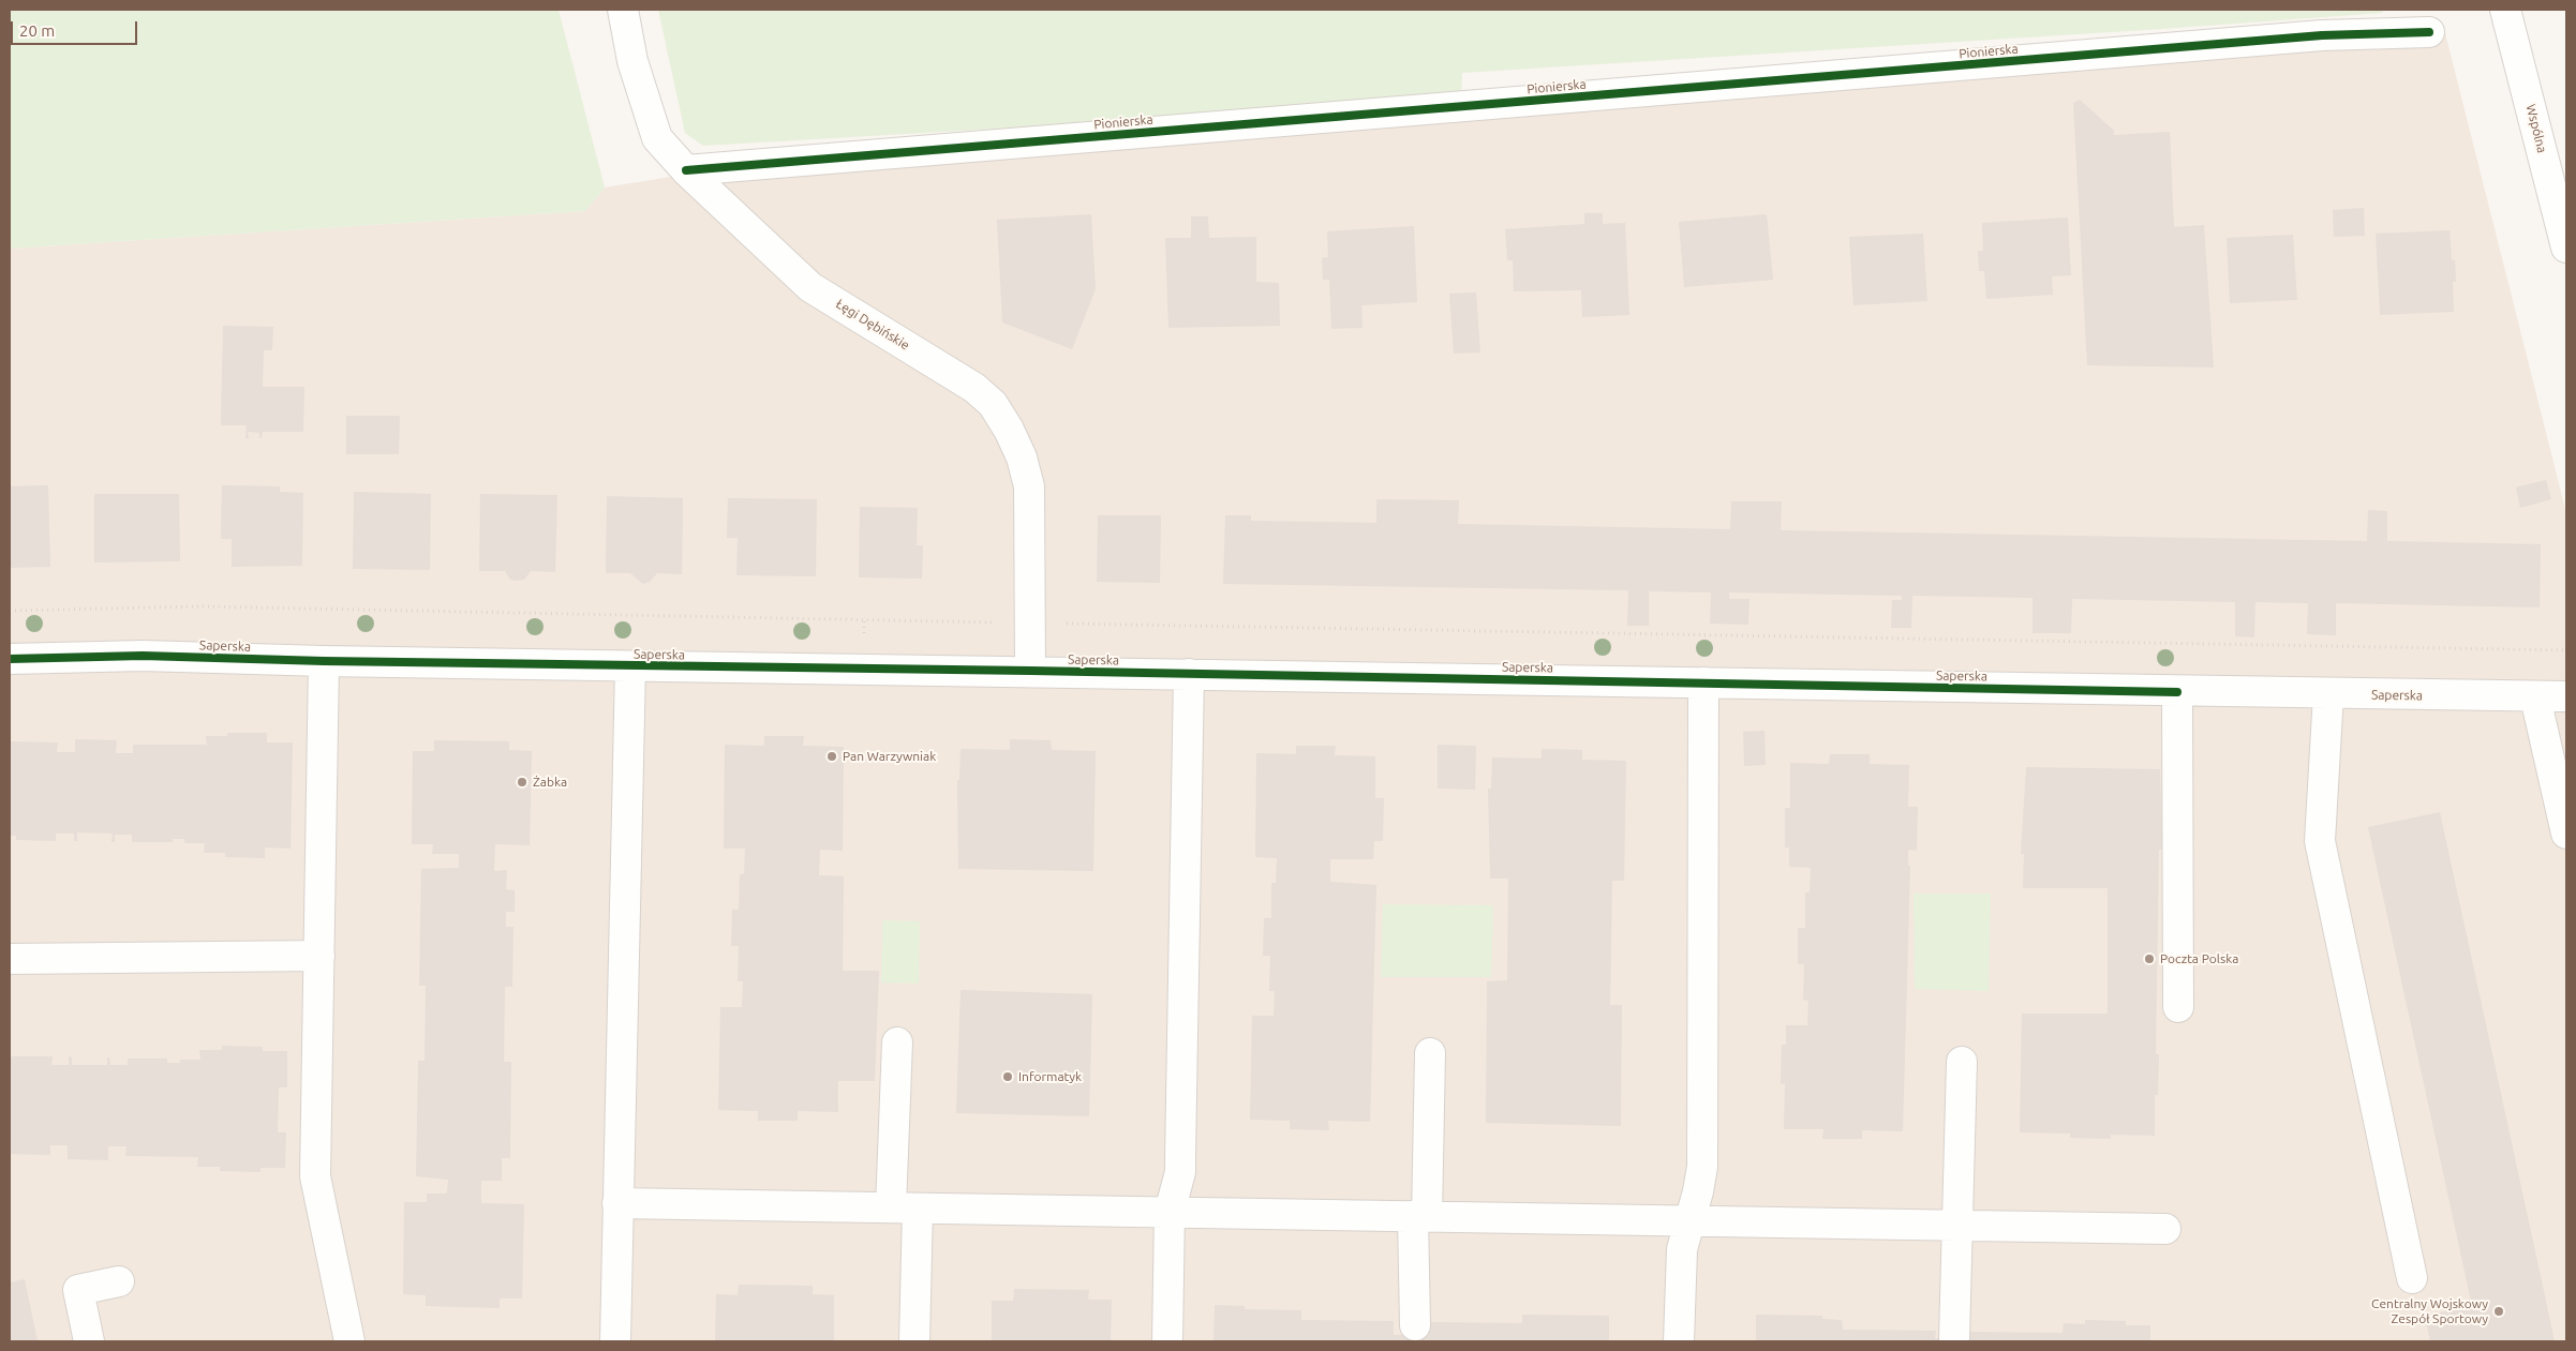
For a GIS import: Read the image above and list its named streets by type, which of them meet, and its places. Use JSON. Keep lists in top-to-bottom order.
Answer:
{
  "streets": {
    "street": [
      "Pionierska",
      "Wspólna",
      "Łęgi Dębińskie",
      "Saperska"
    ]
  },
  "crossings": [
    ["Pionierska", "Łęgi Dębińskie"],
    ["Łęgi Dębińskie", "Saperska"]
  ],
  "places": [
    "Pan Warzywniak",
    "Żabka",
    "Poczta Polska",
    "Informatyk",
    "Centralny Wojskowy Zespół Sportowy"
  ],
  "scale_bar": "20 m"
}
